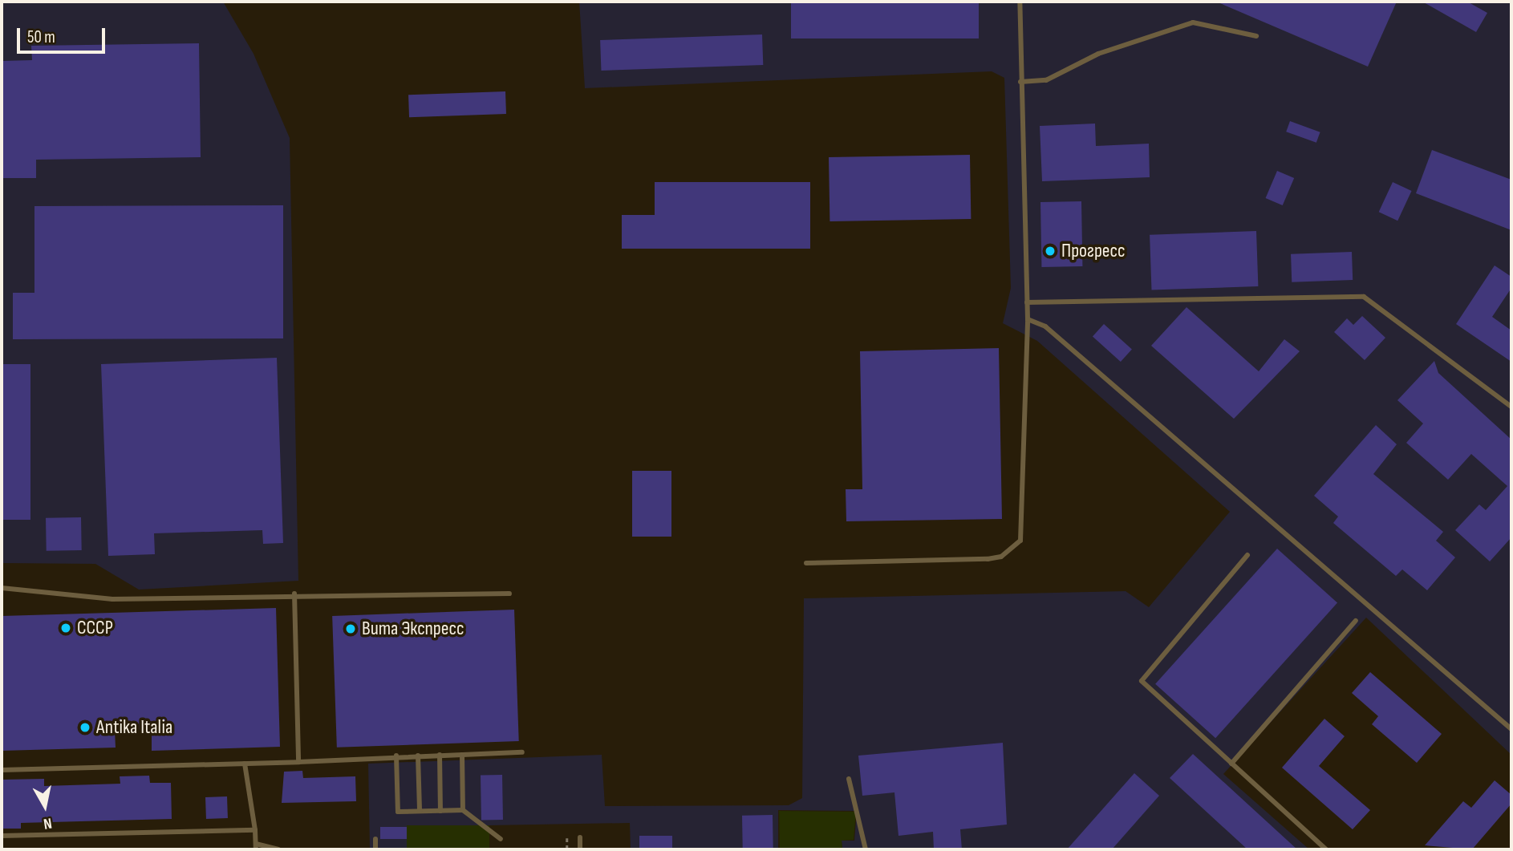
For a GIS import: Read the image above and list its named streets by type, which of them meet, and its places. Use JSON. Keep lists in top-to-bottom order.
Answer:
{
  "places": [
    "Прогресс",
    "СССР",
    "Вита Экспресс",
    "Antika Italia"
  ],
  "scale_bar": "50 m",
  "north": "bottom"
}
